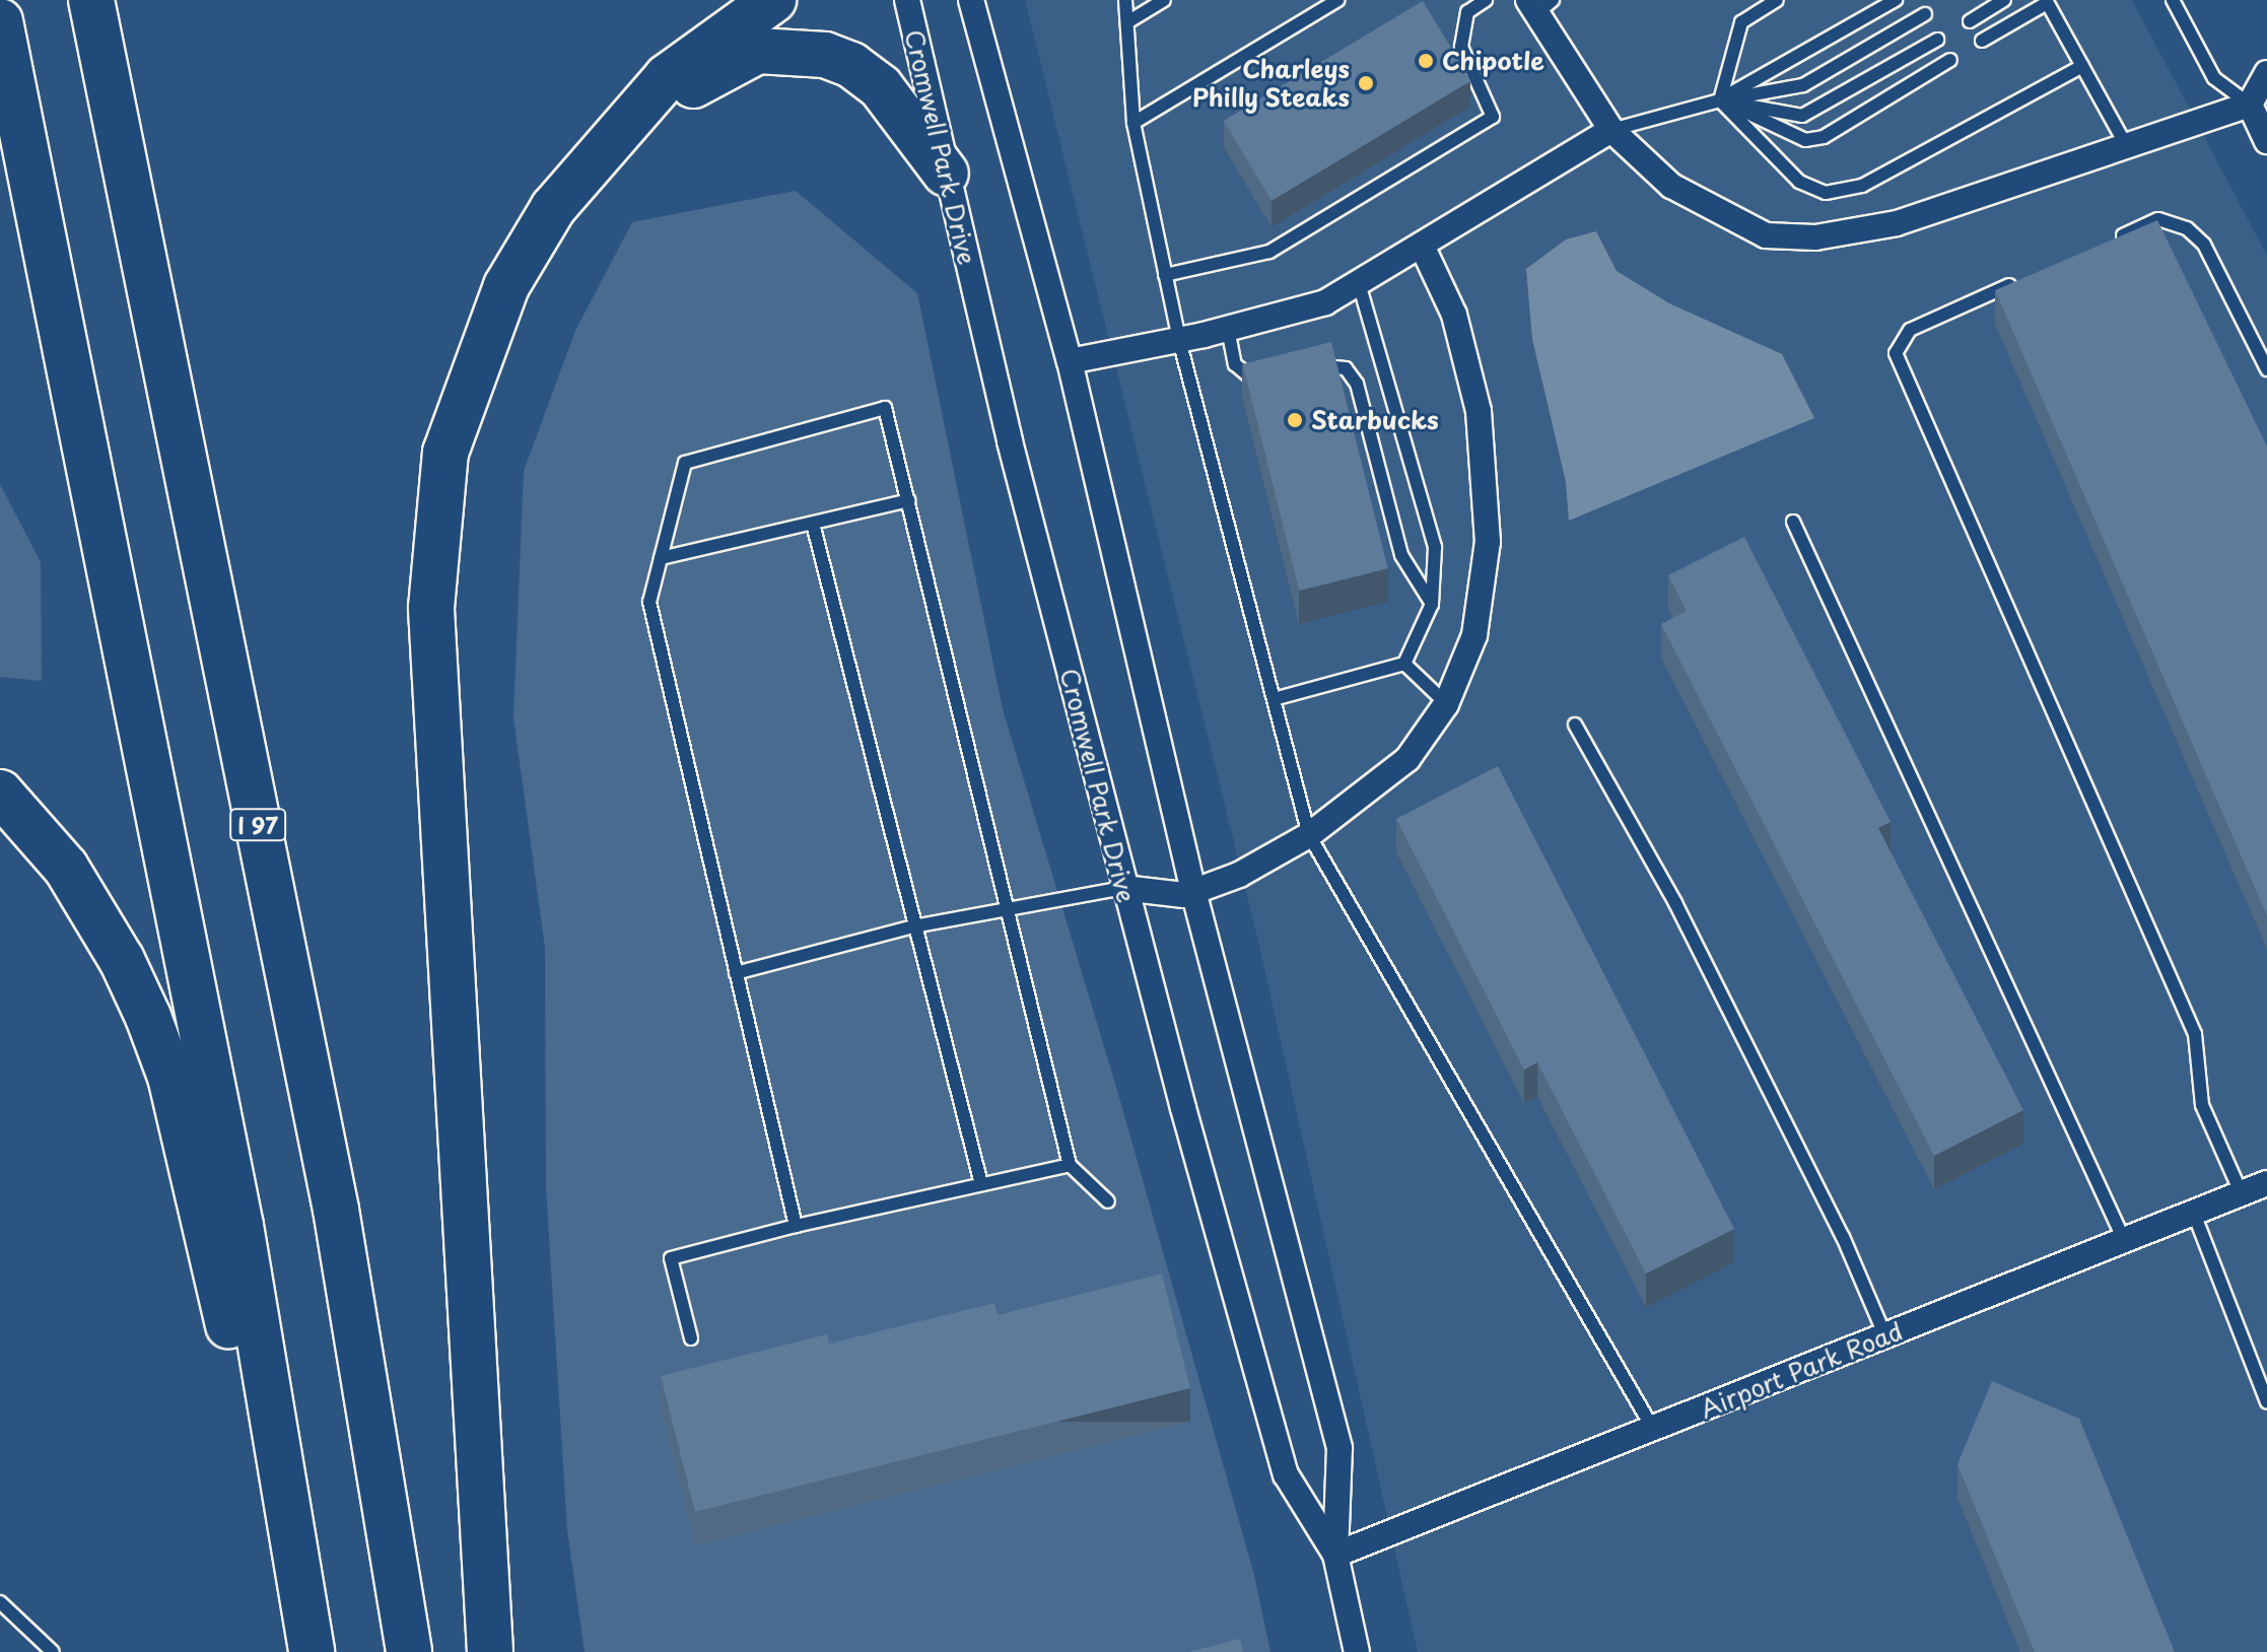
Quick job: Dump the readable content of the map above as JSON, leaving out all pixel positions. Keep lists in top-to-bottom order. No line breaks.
{"streets":{"highway":["I 97"],"street":["Cromwell Park Drive","Airport Park Road"]},"crossings":[["Cromwell Park Drive","Airport Park Road"]],"places":["Chipotle","Charleys Philly Steaks","Starbucks"]}
